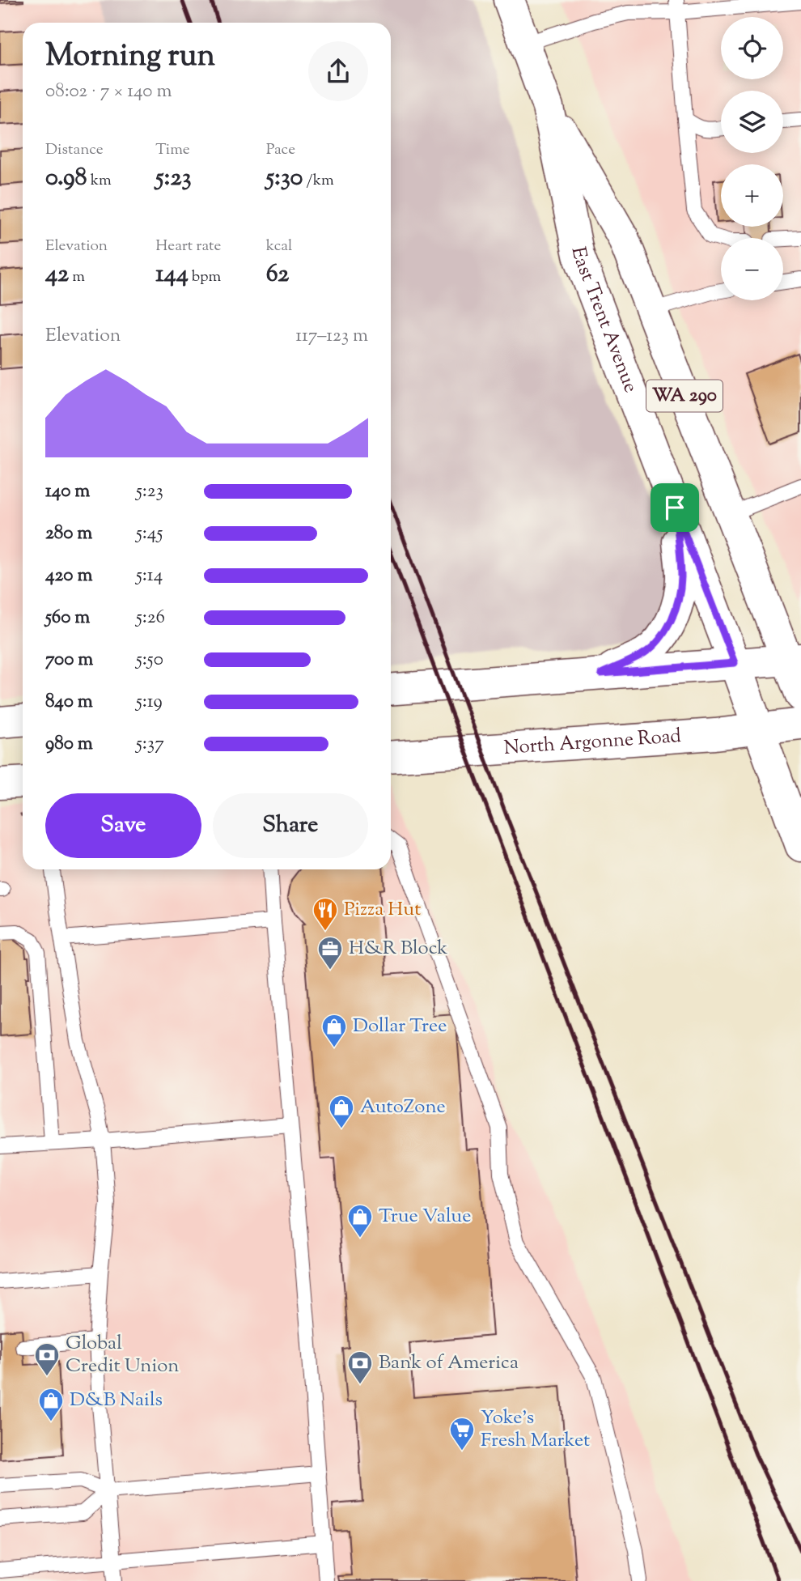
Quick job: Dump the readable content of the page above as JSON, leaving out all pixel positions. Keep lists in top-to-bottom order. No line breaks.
{"streets":{"main road":["East Trent Avenue","WA 290","North Argonne Road"]},"crossings":[["East Trent Avenue","North Argonne Road"]],"places":{"restaurant":["Pizza Hut"],"office":["H&R Block"],"shop":["Dollar Tree","AutoZone","True Value","D&B Nails"],"bank":["Global Credit Union","Bank of America"],"supermarket":["Yoke's Fresh Market"]},"page":{"map_buttons":["+","−"],"heading":["Morning run","08:02 · 7 × 140 m"],"stats":[["Distance","0.98 km"],["Time","5:23"],["Pace","5:30 /km"],["Elevation","42 m"],["Heart rate","144 bpm"],["kcal","62"]],"chart":["Elevation","117–123 m"],"list":[{"name":"140 m","note":"5:23"},{"name":"280 m","note":"5:45"},{"name":"420 m","note":"5:14"},{"name":"560 m","note":"5:26"},{"name":"700 m","note":"5:50"},{"name":"840 m","note":"5:19"},{"name":"980 m","note":"5:37"}],"buttons":["Save","Share"]}}
